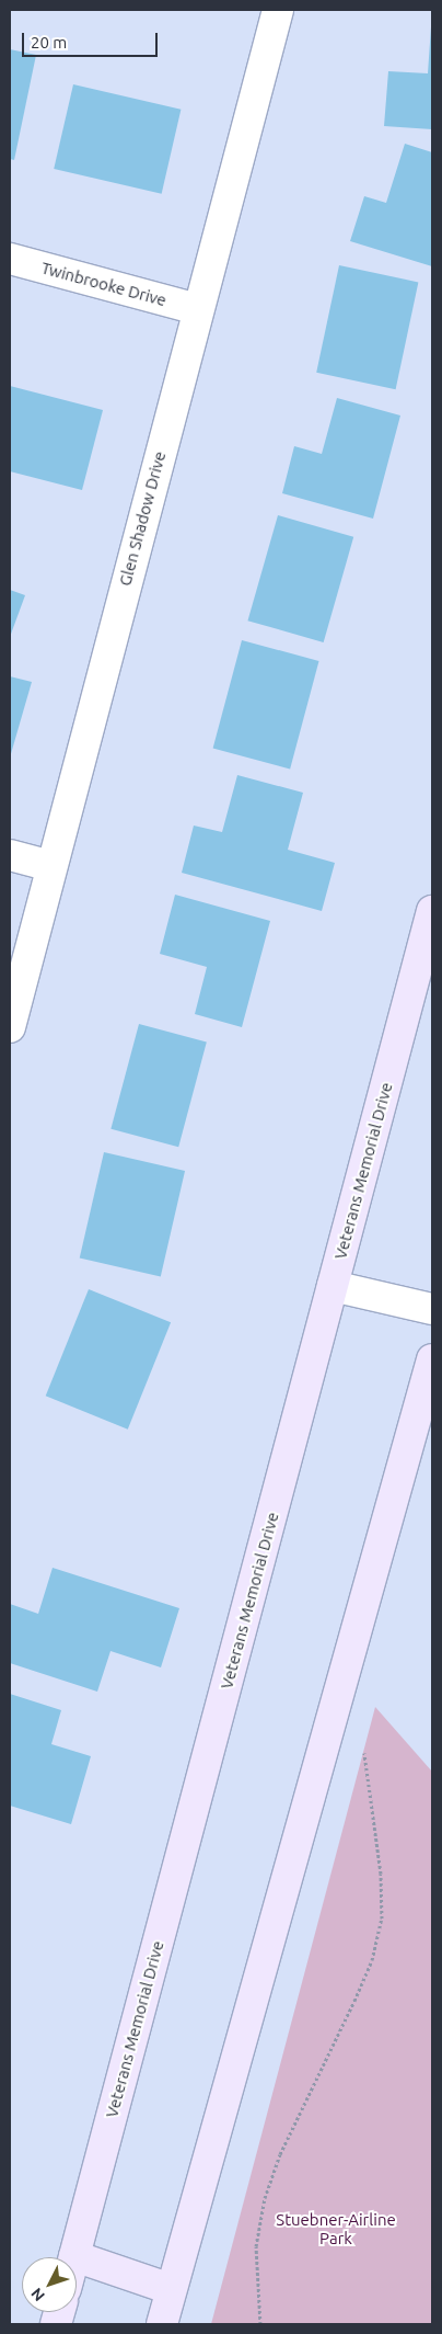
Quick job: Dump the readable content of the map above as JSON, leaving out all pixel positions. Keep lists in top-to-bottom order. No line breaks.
{"streets":{"main road":["Veterans Memorial Drive"],"street":["Twinbrooke Drive","Glen Shadow Drive"]},"crossings":[["Twinbrooke Drive","Glen Shadow Drive"]],"parks":["Stuebner-Airline Park"],"scale_bar":"20 m","north":"bottom left"}
